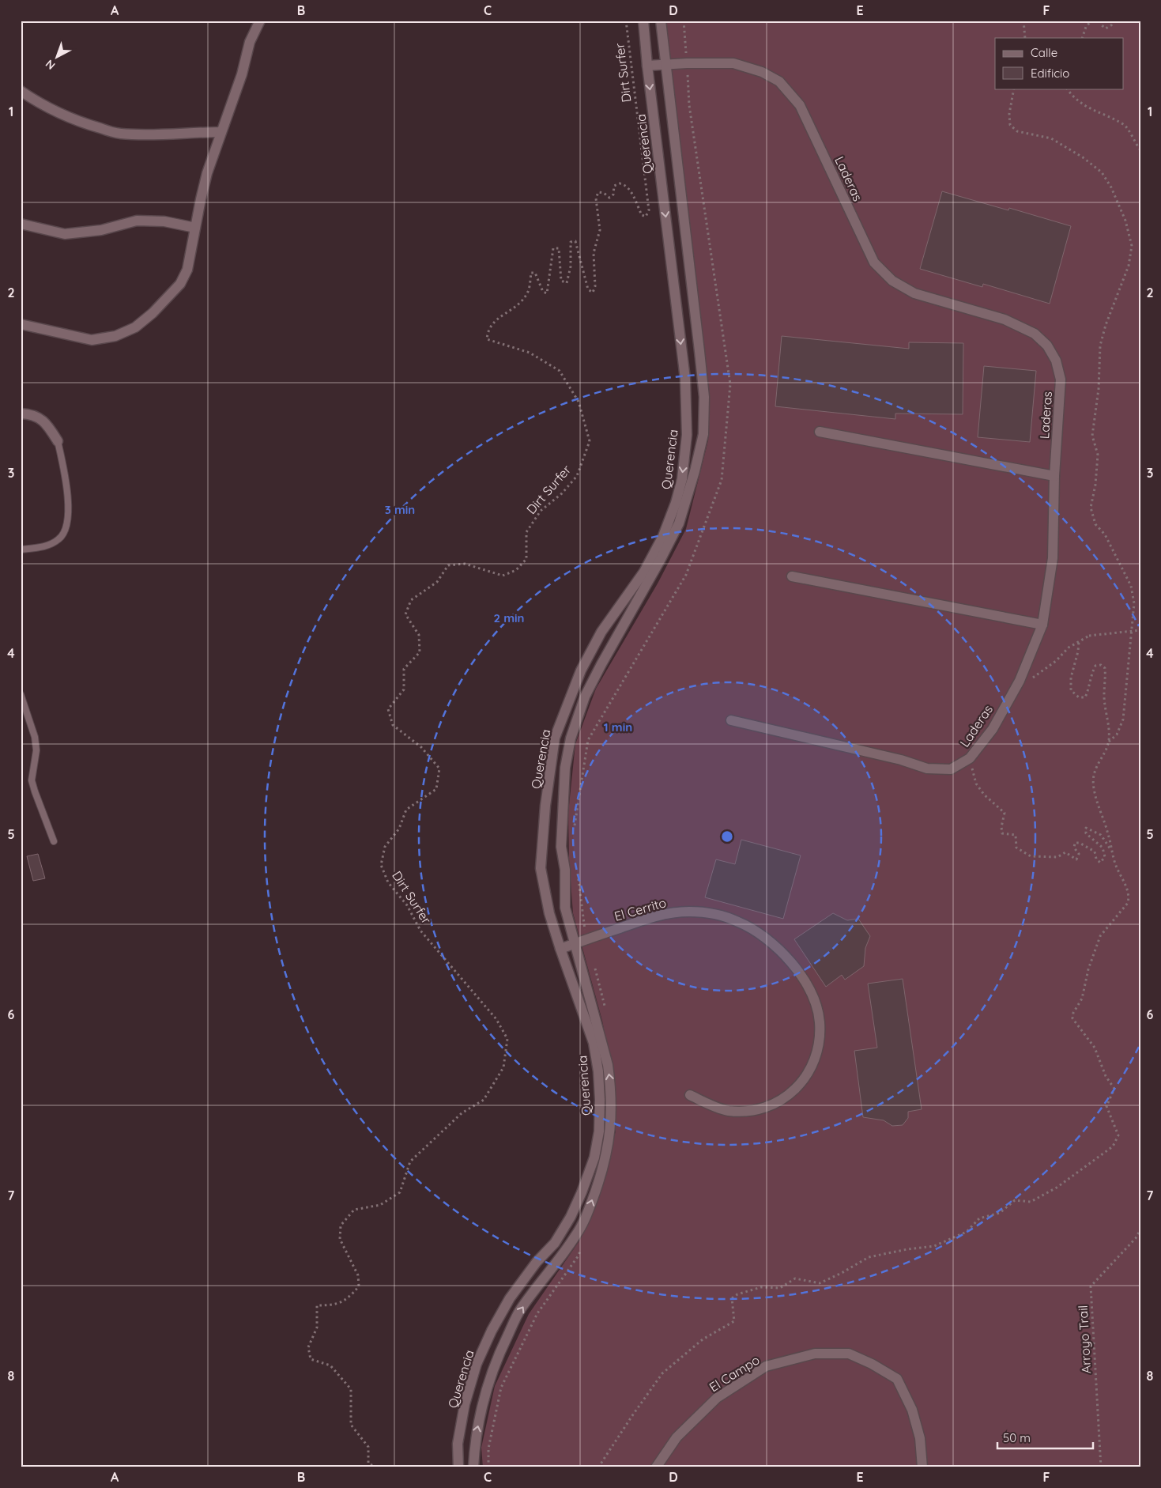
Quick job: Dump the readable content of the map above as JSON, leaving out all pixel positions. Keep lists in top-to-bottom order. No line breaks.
{"streets":{"street":["Querencia","Laderas","El Cerrito","El Campo"],"path":["Dirt Surfer","Arroyo Trail"]},"crossings":[["Querencia","Laderas"],["Querencia","El Cerrito"]],"legend":["Calle","Edificio"],"scale_bar":"50 m","north":"bottom left","grid":{"columns":["A","B","C","D","E","F"],"rows":["1","2","3","4","5","6","7","8"]},"rings":["3 min","2 min","1 min"]}
